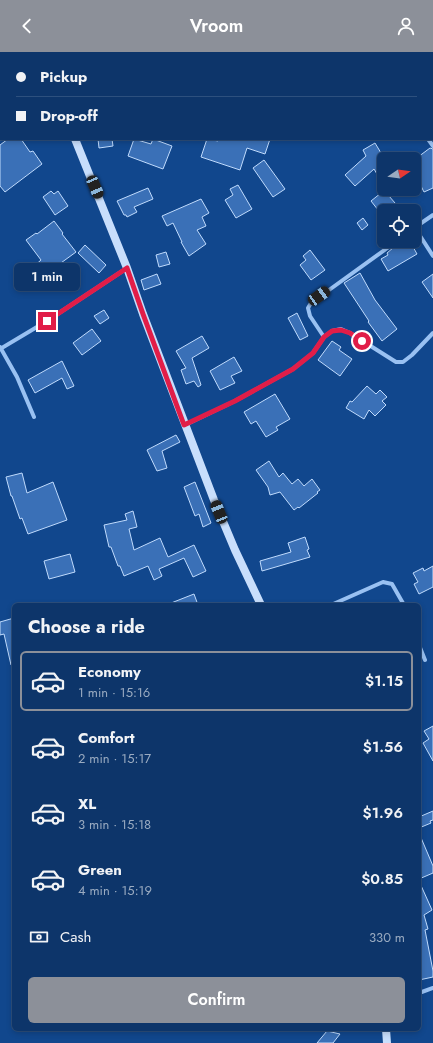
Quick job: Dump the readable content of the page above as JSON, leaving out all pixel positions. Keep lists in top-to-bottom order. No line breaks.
{"north":"right","page":{"header":"Vroom","banner":["Pickup","Drop-off"],"bubble":"1 min","heading":"Choose a ride","list":[{"name":"Economy","note":"1 min · 15:16","value":"$1.15"},{"name":"Comfort","note":"2 min · 15:17","value":"$1.56"},{"name":"XL","note":"3 min · 15:18","value":"$1.96"},{"name":"Green","note":"4 min · 15:19","value":"$0.85"}],"pay":["Cash","330 m"],"buttons":"Confirm"}}
